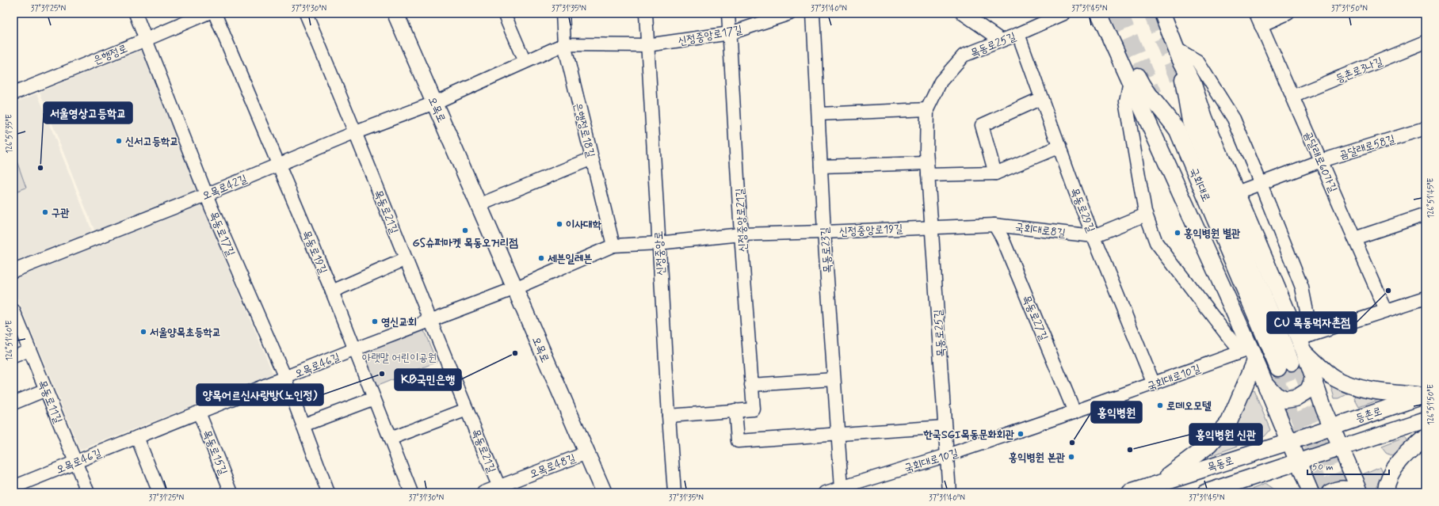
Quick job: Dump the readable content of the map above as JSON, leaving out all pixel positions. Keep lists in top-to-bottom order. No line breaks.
{"streets":{"main road":["오목로","국회대로","등촌로","목동로"],"street":["신정중앙로17길","목동로25길","은행정로","등촌로3나길","은행정로18길","곰달래로58길","곰달래로60가길","오목로42길","목동로29길","목동로21길","신정중앙로21길","신정중앙로19길","국회대로8길","목동로17길","목동로23길","목동로19길","신정중앙로","목동로27길","오목로46길","국회대로10길","목동로11길","목동로15길","오목로48길"]},"crossings":[["신정중앙로17길","은행정로18길"],["신정중앙로17길","오목로42길"],["신정중앙로17길","신정중앙로21길"],["신정중앙로17길","신정중앙로"],["목동로25길","목동로29길"],["목동로25길","신정중앙로19길"],["목동로25길","국회대로8길"],["목동로25길","국회대로10길"],["은행정로","목동로17길"],["등촌로3나길","곰달래로60가길"],["오목로","오목로42길"],["오목로","오목로46길"],["오목로","오목로48길"],["은행정로18길","오목로42길"],["은행정로18길","신정중앙로19길"],["은행정로18길","오목로46길"],["곰달래로58길","곰달래로60가길"],["오목로42길","목동로21길"],["오목로42길","목동로17길"],["오목로42길","목동로19길"],["목동로29길","국회대로8길"],["목동로29길","국회대로10길"],["목동로21길","오목로46길"],["목동로21길","오목로48길"],["신정중앙로21길","신정중앙로19길"],["신정중앙로21길","신정중앙로"],["신정중앙로19길","국회대로8길"],["신정중앙로19길","목동로23길"],["신정중앙로19길","신정중앙로"],["신정중앙로19길","오목로46길"],["국회대로8길","목동로27길"],["목동로17길","오목로46길"],["목동로23길","국회대로10길"],["목동로19길","오목로46길"],["목동로27길","국회대로10길"],["오목로46길","목동로11길"],["오목로46길","목동로15길"],["등촌로","목동로"]],"parks":["아랫말 어린이공원"],"places":["신서고등학교","서울영상고등학교","구관","이사대학","GS슈퍼마켓 목동오거리점","홍익병원 별관","세븐일레븐","CU 목동먹자촌점","영신교회","서울양목초등학교","KB국민은행","양목어르신사랑방(노인정)","로데오모텔","한국SGI목동문화회관","홍익병원","홍익병원 신관","홍익병원 본관"],"scale_bar":"50 m","coordinates":["37°31'25\"N","37°31'30\"N","37°31'35\"N","37°31'40\"N","37°31'45\"N","37°31'50\"N","126°51'35\"E","126°51'45\"E","126°51'40\"E","126°51'50\"E"]}
